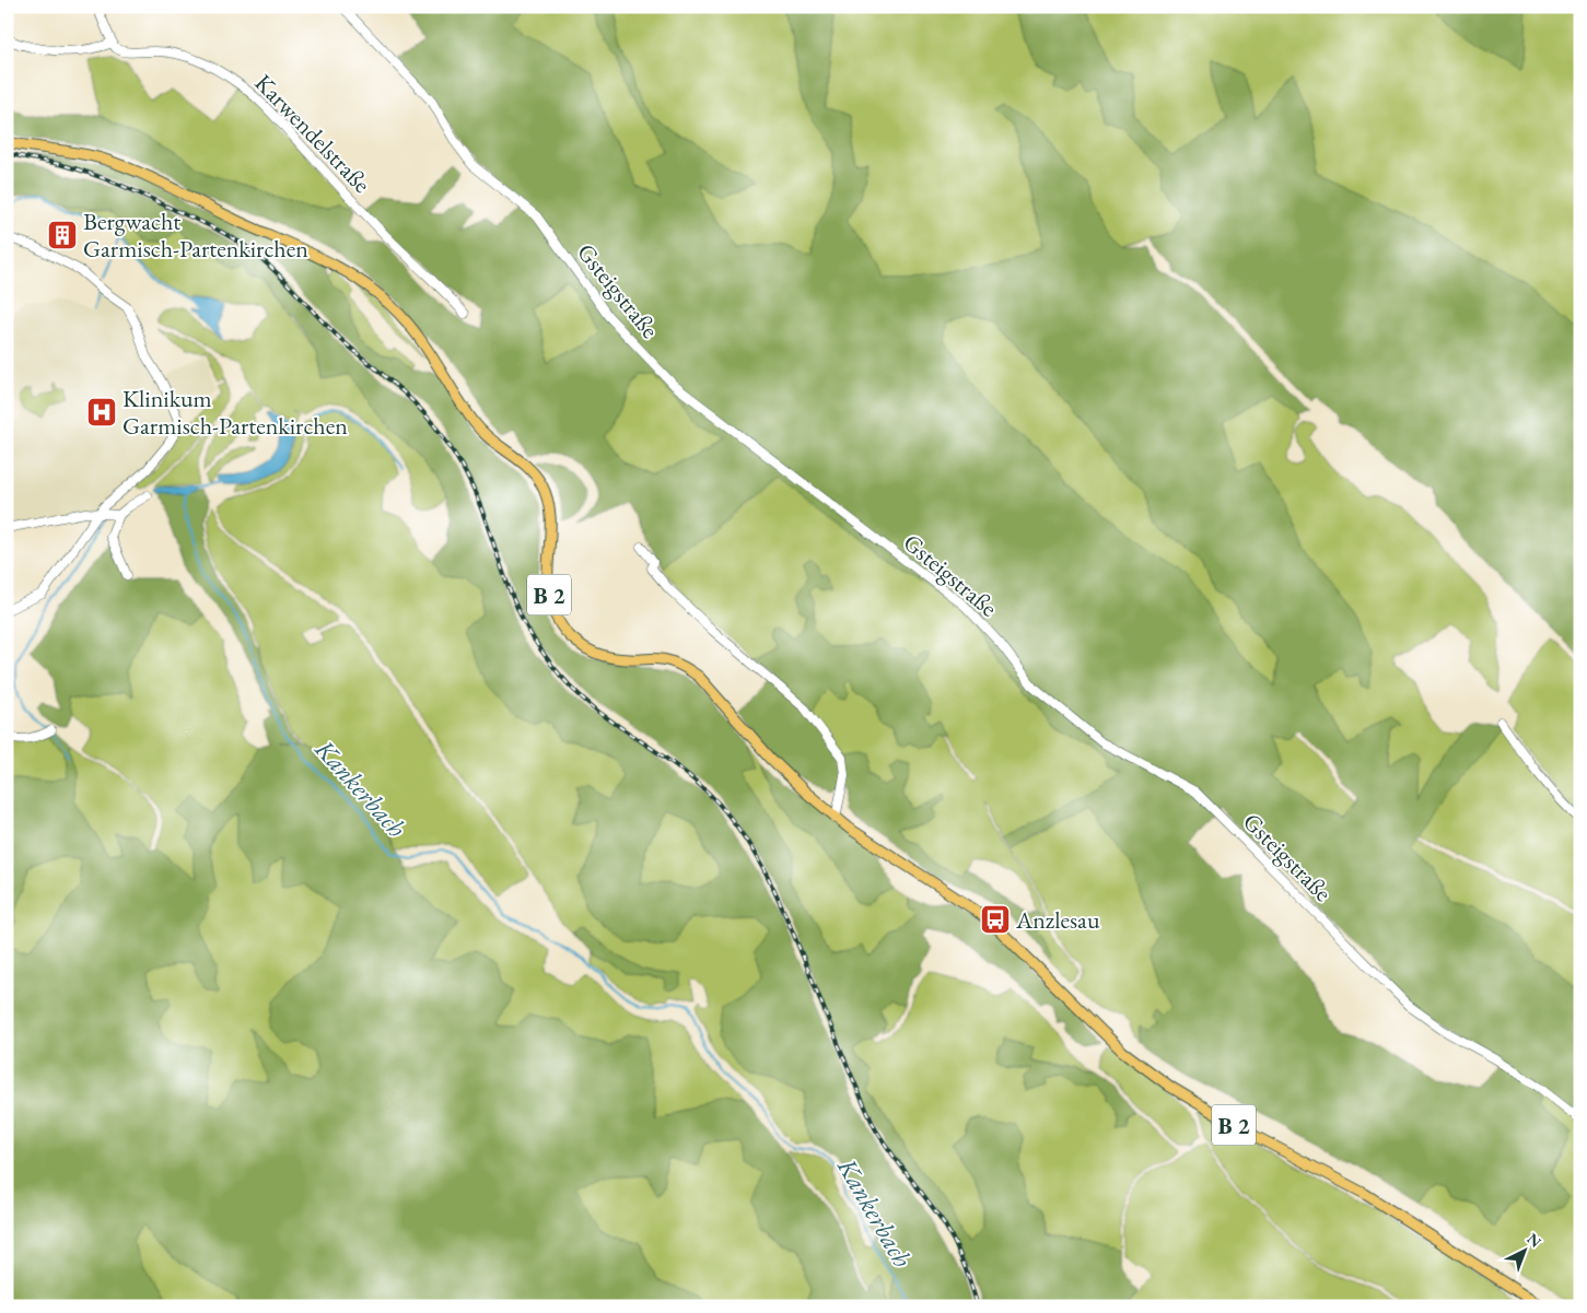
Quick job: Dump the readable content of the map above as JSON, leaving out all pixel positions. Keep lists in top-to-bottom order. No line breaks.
{"streets":{"main road":["B 2"],"street":["Karwendelstraße","Gsteigstraße"]},"water":["Kankerbach"],"places":{"building":["Bergwacht Garmisch-Partenkirchen"],"hospital":["Klinikum Garmisch-Partenkirchen"],"bus stop":["Anzlesau"]},"north":"top right"}
